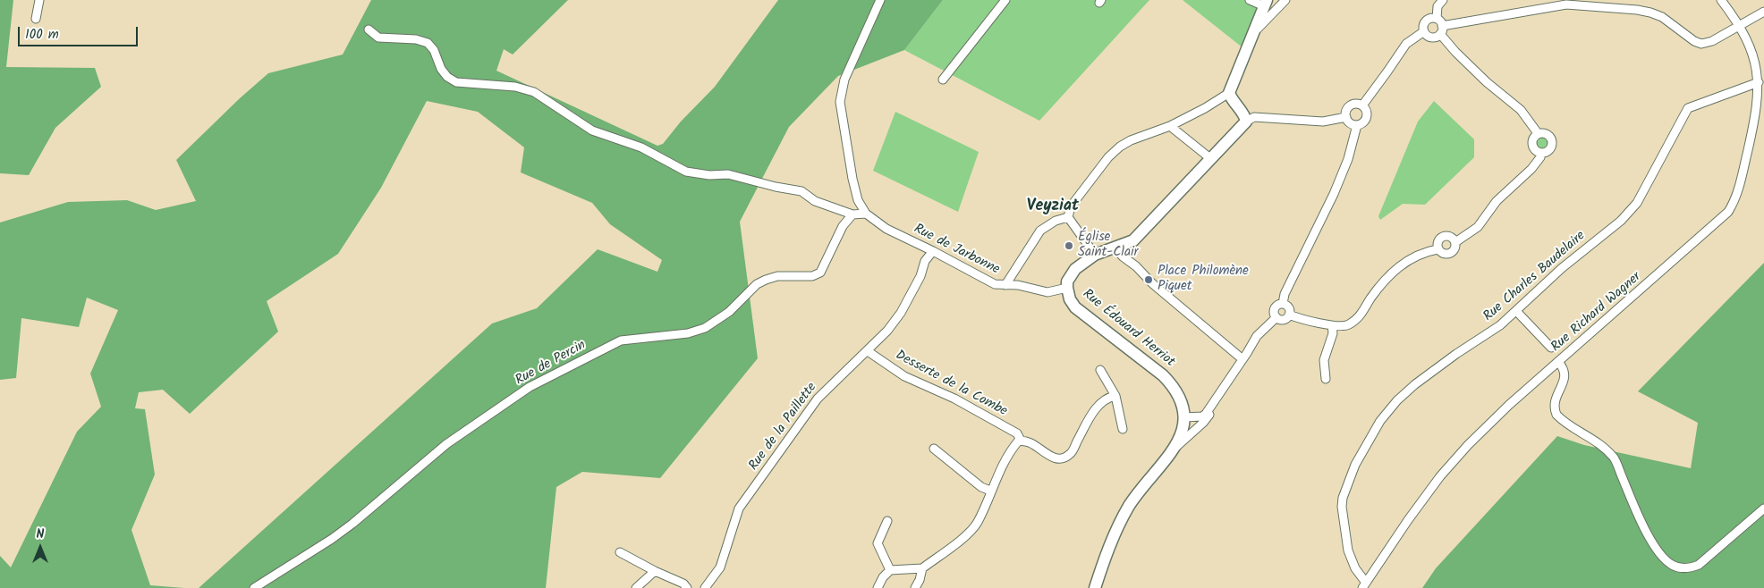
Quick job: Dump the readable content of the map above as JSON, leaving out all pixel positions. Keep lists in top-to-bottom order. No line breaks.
{"streets":{"street":["Rue de Jarbonne","Rue Charles Baudelaire","Rue Richard Wagner","Rue Édouard Herriot","Rue de Percin","Desserte de la Combe","Rue de la Paillette"]},"crossings":[["Rue de Jarbonne","Rue Édouard Herriot"],["Rue de Jarbonne","Rue de la Paillette"],["Rue Charles Baudelaire","Rue Richard Wagner"],["Desserte de la Combe","Rue de la Paillette"]],"districts":["Veyziat"],"places":["Église Saint-Clair","Place Philomène Piquet"],"scale_bar":"100 m","north":"top"}
